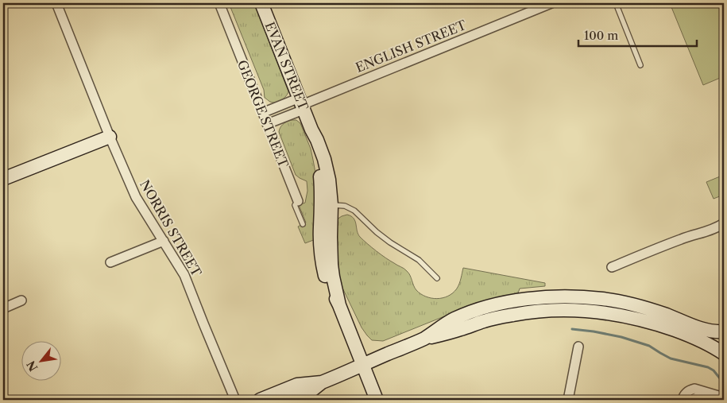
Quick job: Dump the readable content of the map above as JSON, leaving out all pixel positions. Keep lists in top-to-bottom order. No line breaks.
{"streets":{"street":["ENGLISH STREET","EVAN STREET","GEORGE STREET","NORRIS STREET"]},"crossings":[["ENGLISH STREET","EVAN STREET"]],"scale_bar":"100 m","north":"bottom left"}
